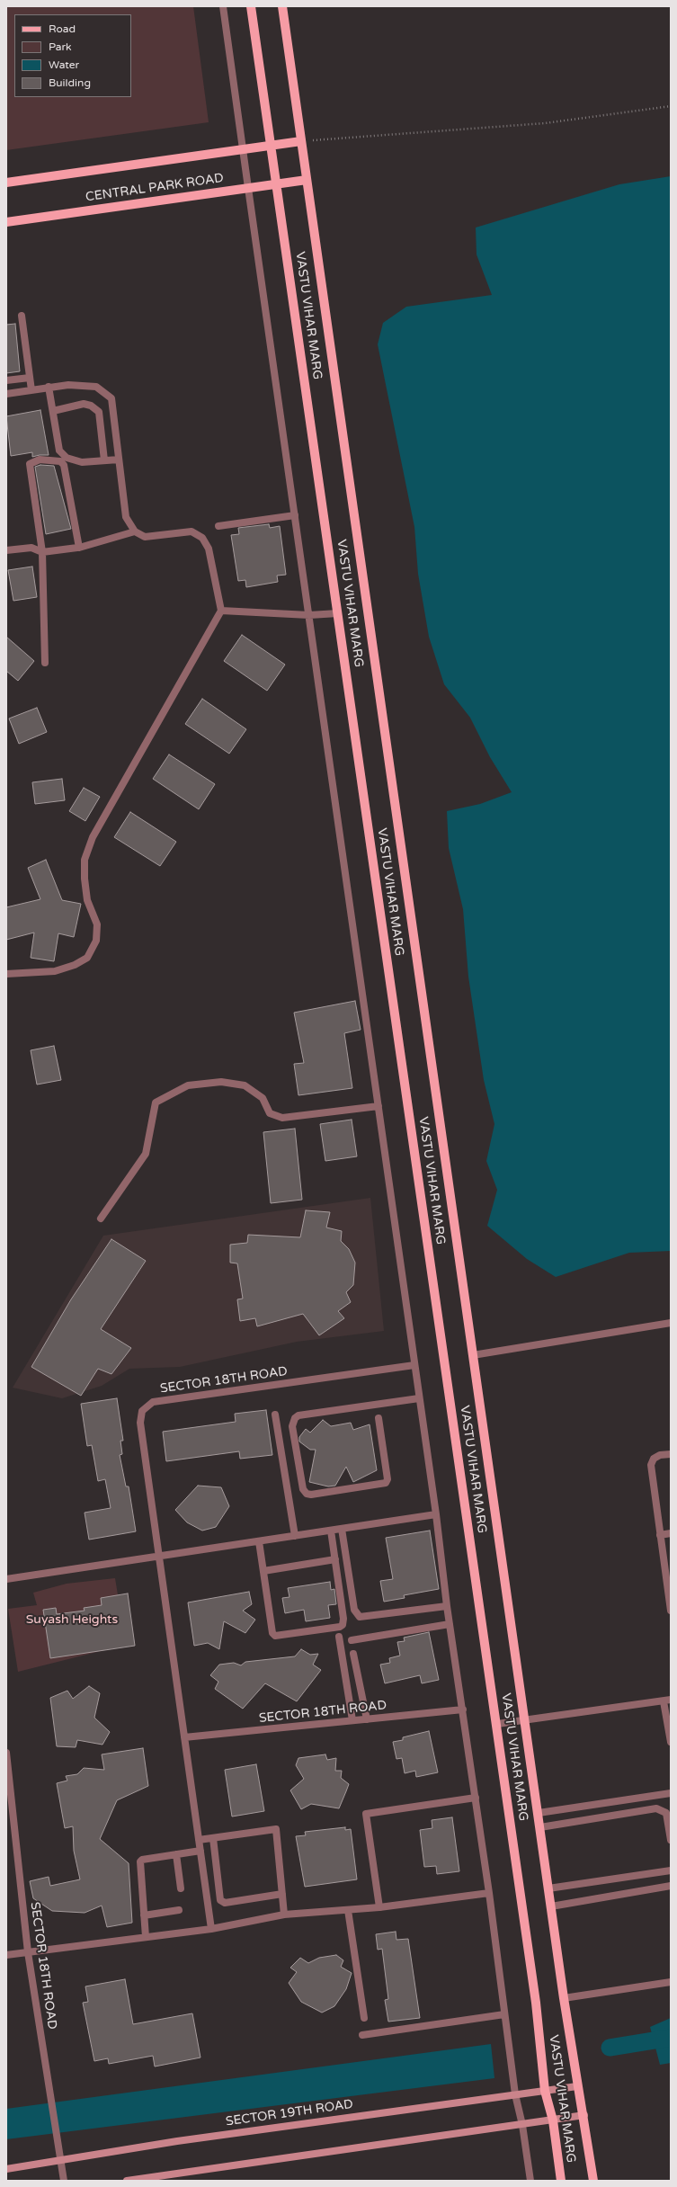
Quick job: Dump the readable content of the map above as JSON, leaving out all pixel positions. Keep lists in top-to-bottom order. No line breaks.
{"streets":{"main road":["CENTRAL PARK ROAD","VASTU VIHAR MARG","SECTOR 19TH ROAD"],"street":["SECTOR 18TH ROAD"]},"crossings":[["CENTRAL PARK ROAD","VASTU VIHAR MARG"],["VASTU VIHAR MARG","SECTOR 19TH ROAD"],["SECTOR 18TH ROAD","SECTOR 19TH ROAD"]],"parks":["Suyash Heights"],"legend":["Road","Park","Water","Building"]}
